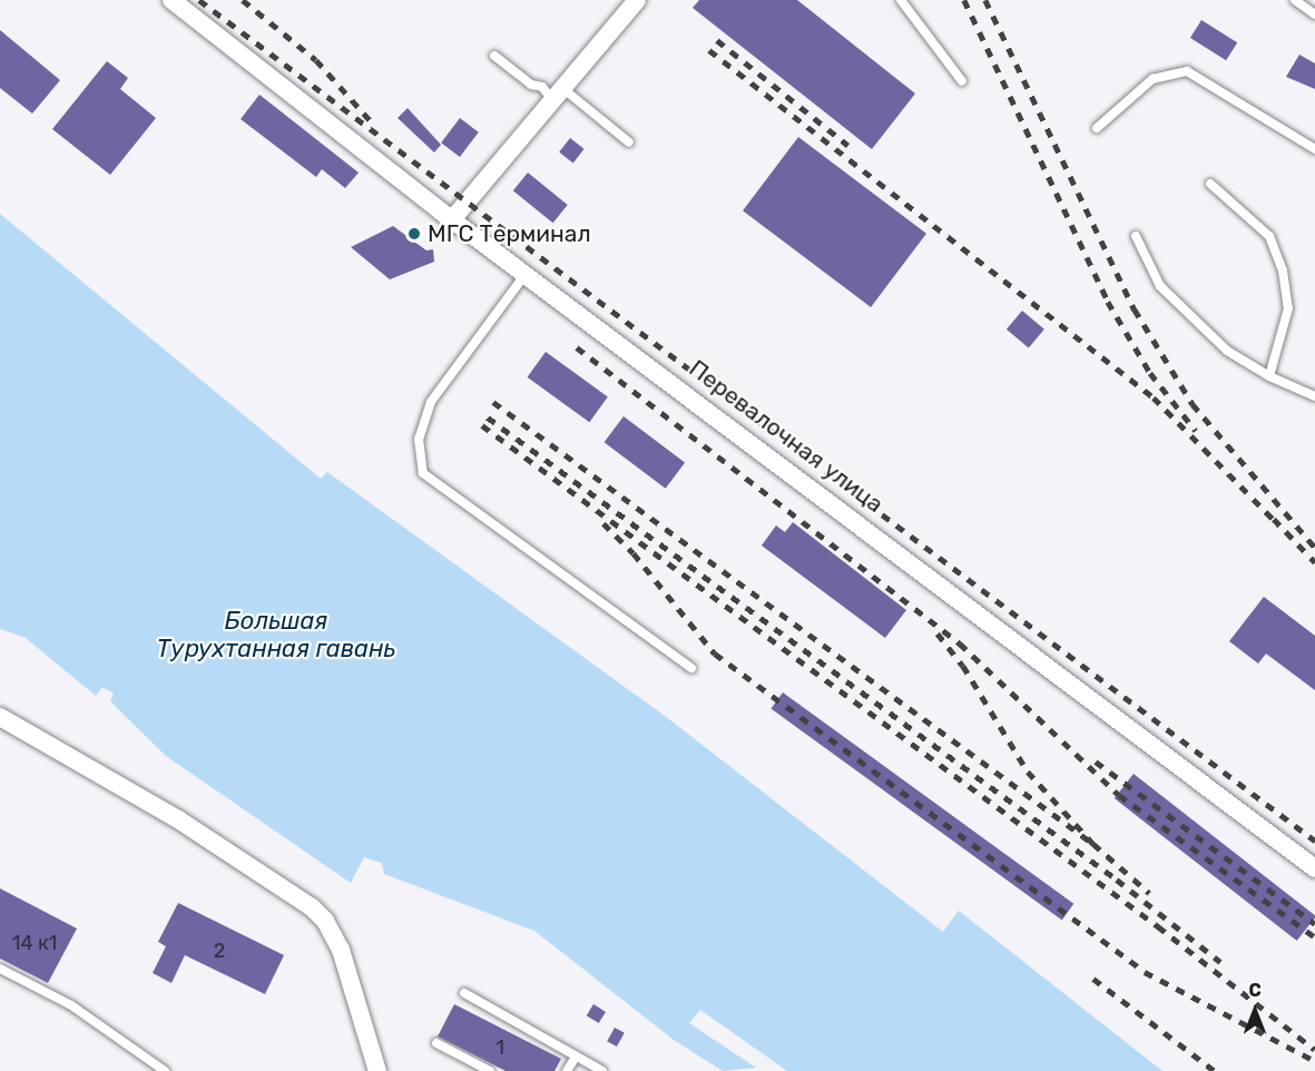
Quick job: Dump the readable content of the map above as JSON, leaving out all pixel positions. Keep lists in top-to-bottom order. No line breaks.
{"streets":{"street":["Перевалочная улица"]},"water":["Большая Турухтанная гавань"],"places":["МГС Терминал"],"house_numbers":["14 к1","2","1"],"north":"top"}
